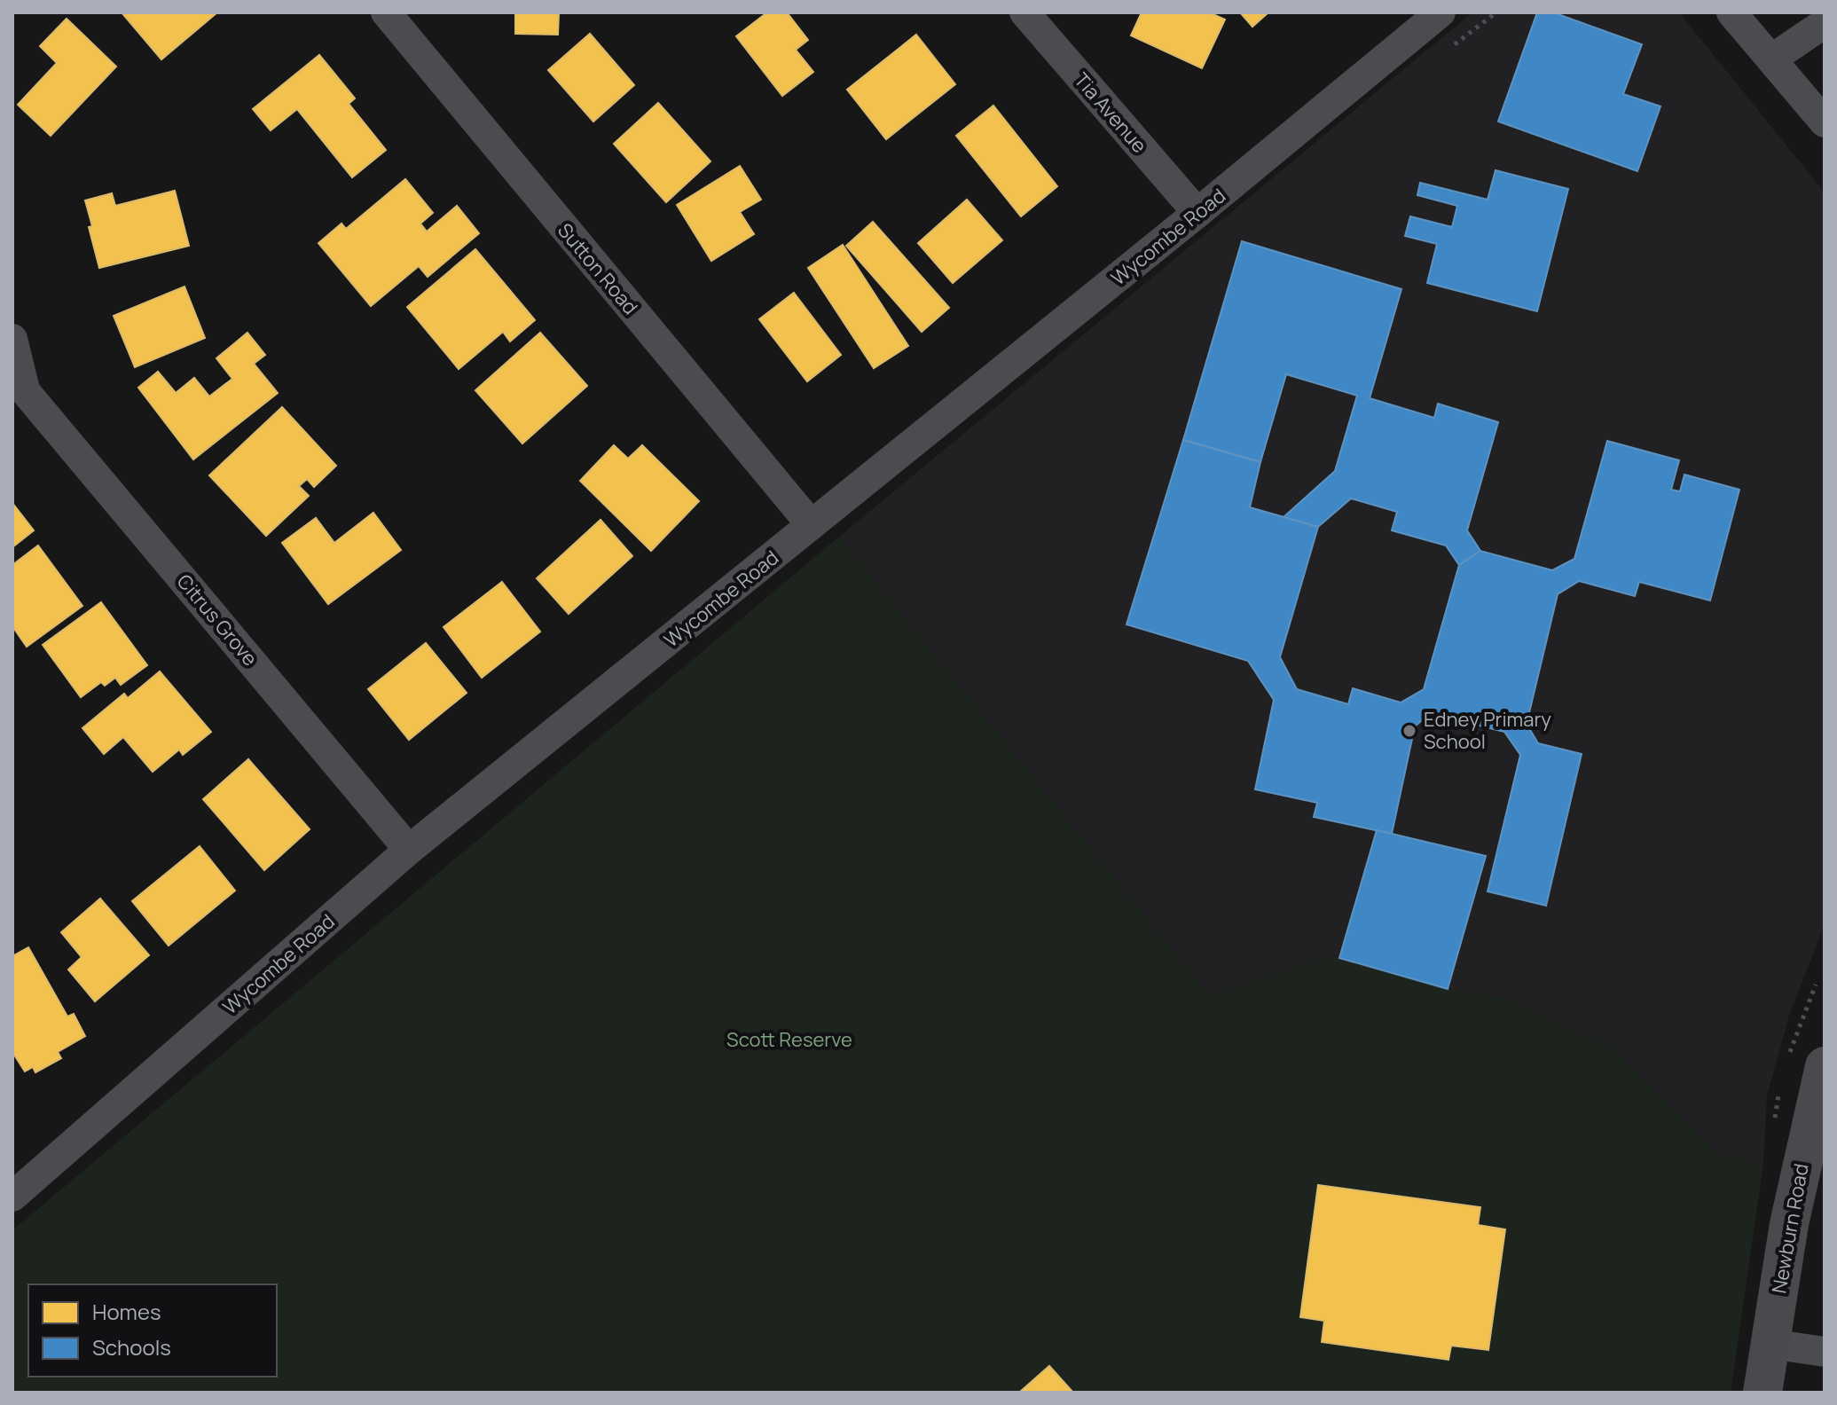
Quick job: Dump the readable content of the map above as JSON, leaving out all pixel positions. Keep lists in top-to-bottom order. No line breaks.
{"streets":{"street":["Tia Avenue","Wycombe Road","Sutton Road","Citrus Grove","Newburn Road"]},"crossings":[["Tia Avenue","Wycombe Road"],["Wycombe Road","Sutton Road"],["Wycombe Road","Citrus Grove"]],"parks":["Scott Reserve"],"places":["Edney Primary School"],"legend":["Homes","Schools"]}
